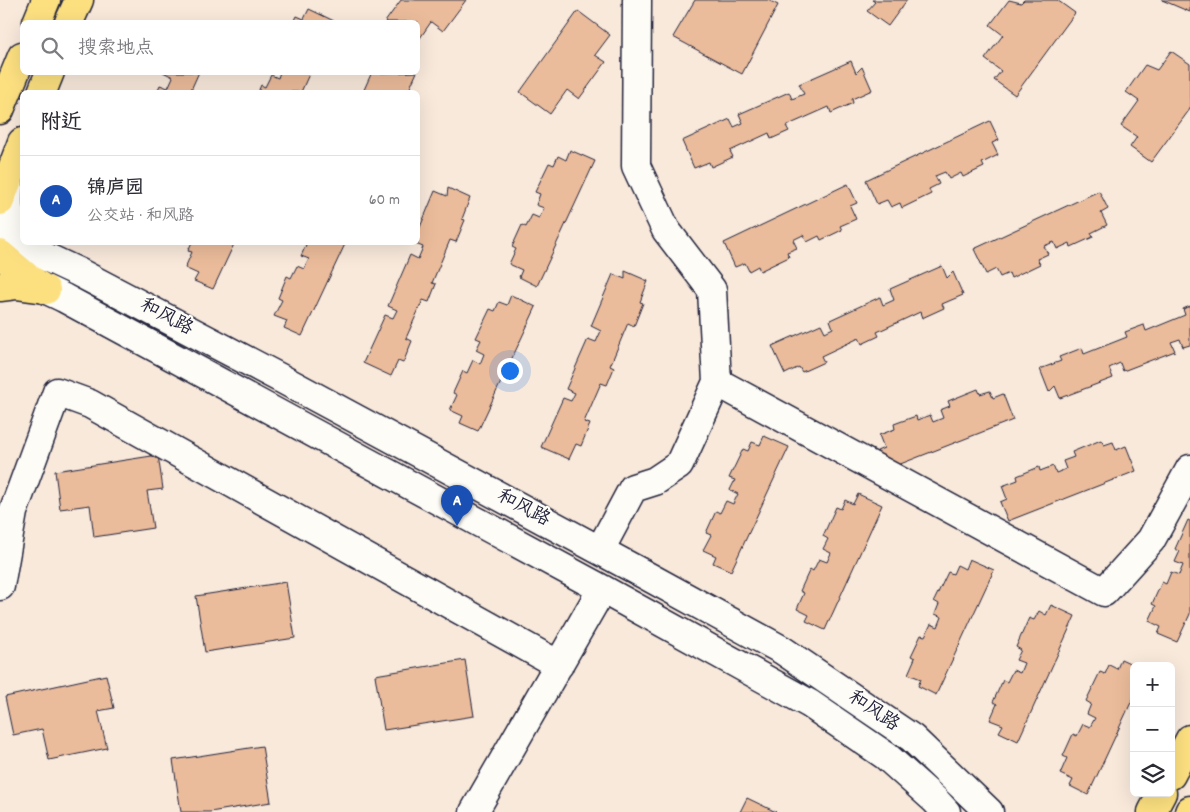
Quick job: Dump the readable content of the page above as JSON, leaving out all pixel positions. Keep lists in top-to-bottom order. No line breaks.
{"streets":{"street":["和风路"]},"page":{"search":"搜索地点","heading":"附近","list":[{"mark":"A","name":"锦庐园","note":"公交站 · 和风路","value":"60 m"}],"pins":"A","map_buttons":["+","−"]}}
